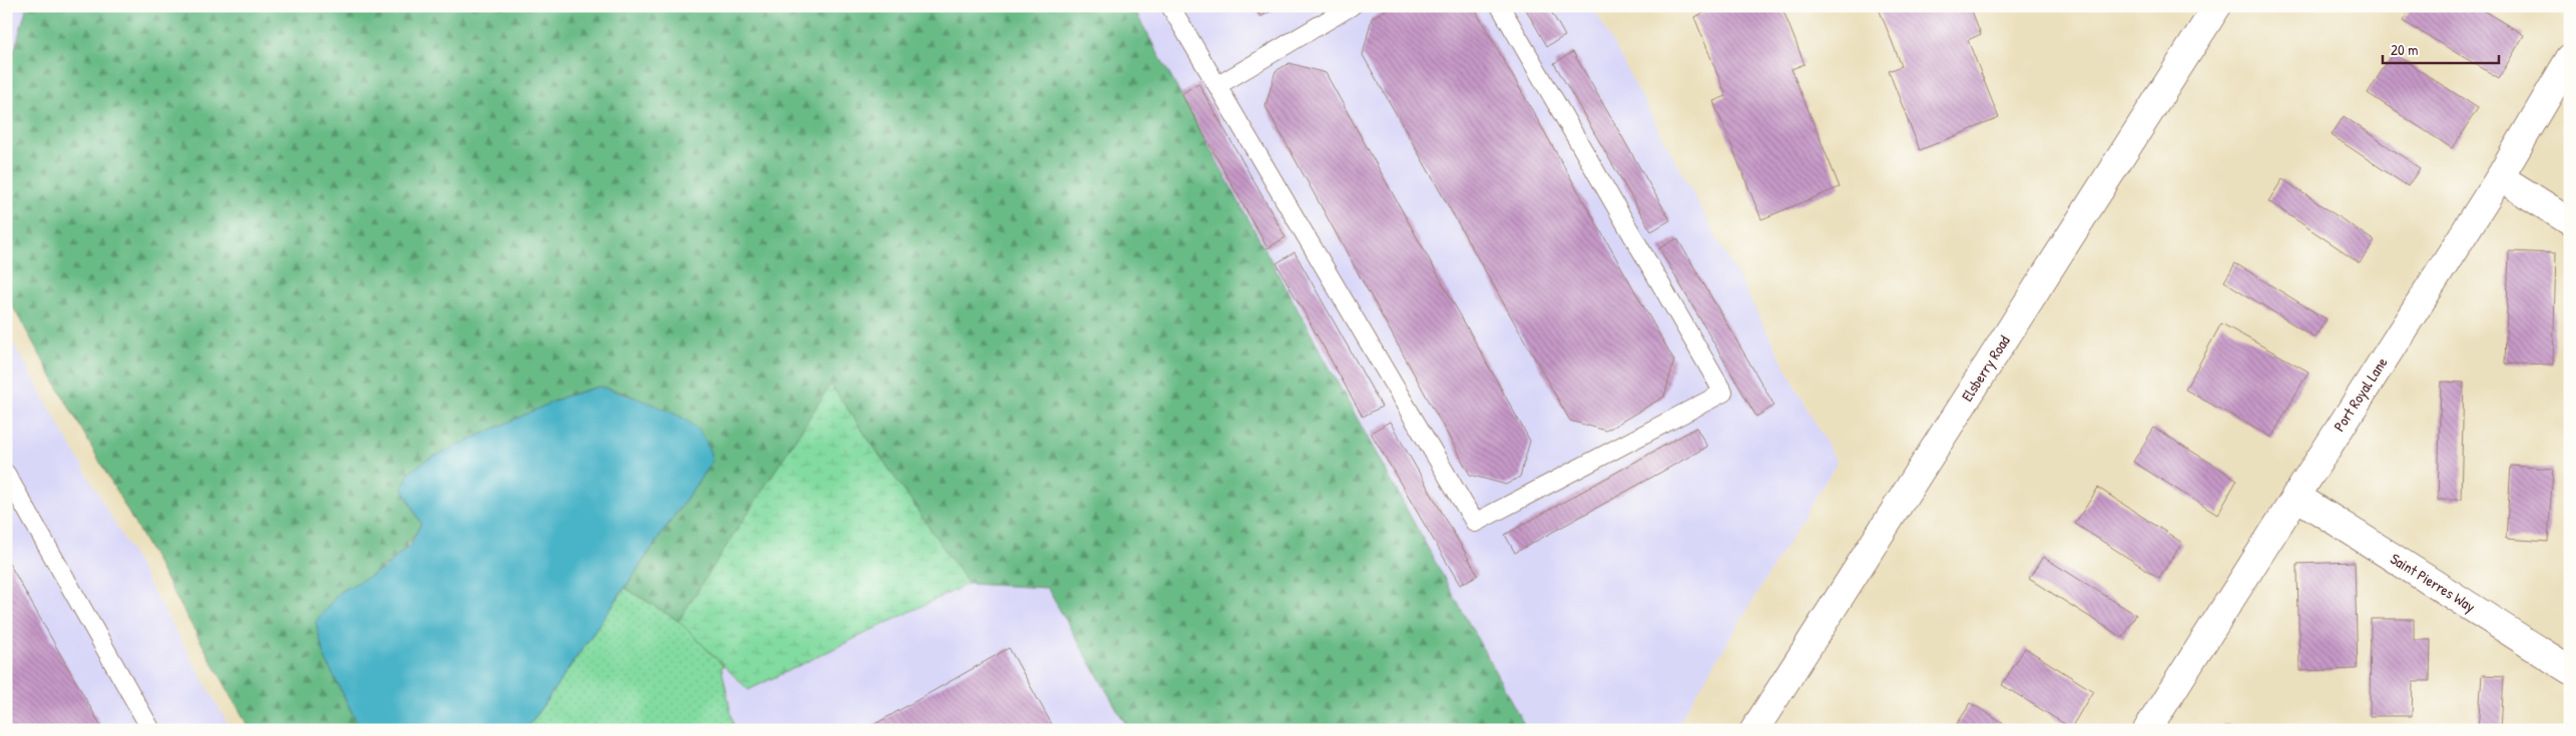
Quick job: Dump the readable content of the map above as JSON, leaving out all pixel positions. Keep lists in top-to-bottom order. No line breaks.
{"streets":{"street":["Elsberry Road","Port Royal Lane","Saint Pierres Way"]},"crossings":[["Port Royal Lane","Saint Pierres Way"]],"scale_bar":"20 m"}
